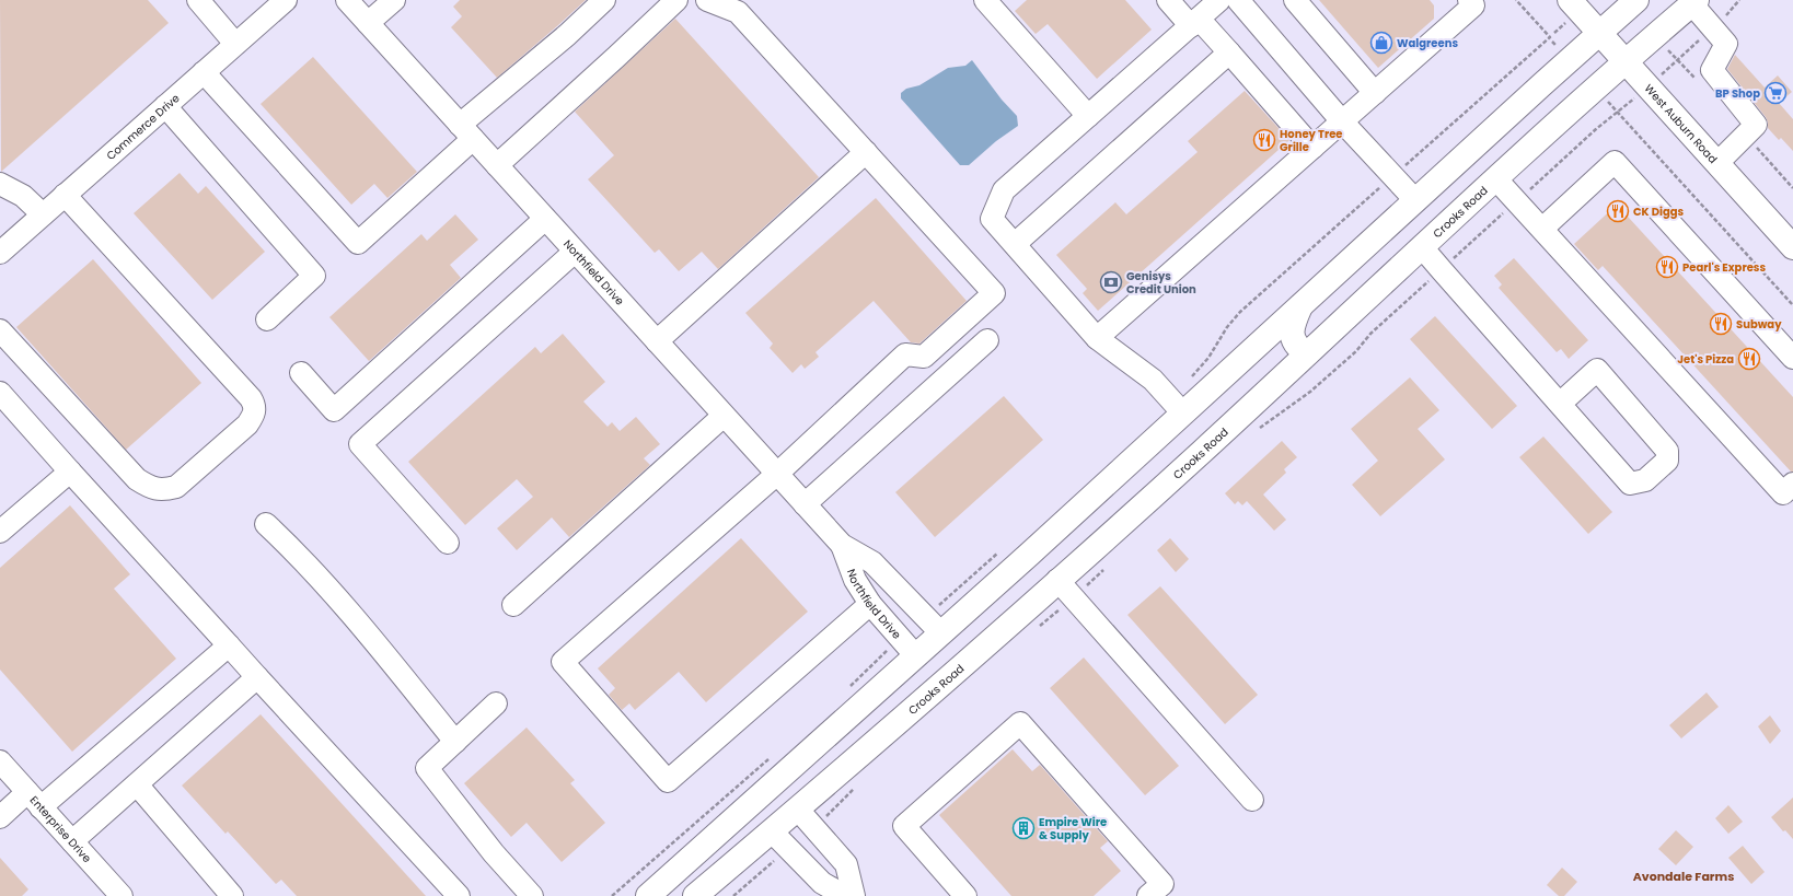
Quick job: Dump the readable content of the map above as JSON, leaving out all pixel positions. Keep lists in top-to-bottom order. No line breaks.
{"streets":{"main road":["West Auburn Road","Crooks Road"],"street":["Commerce Drive","Northfield Drive","Enterprise Drive"]},"crossings":[["West Auburn Road","Crooks Road"]],"districts":["Avondale Farms"],"places":{"shop":["Walgreens"],"supermarket":["BP Shop"],"restaurant":["Honey Tree Grille","CK Diggs","Pearl's Express","Subway","Jet's Pizza"],"bank":["Genisys Credit Union"],"building":["Empire Wire & Supply"]}}
